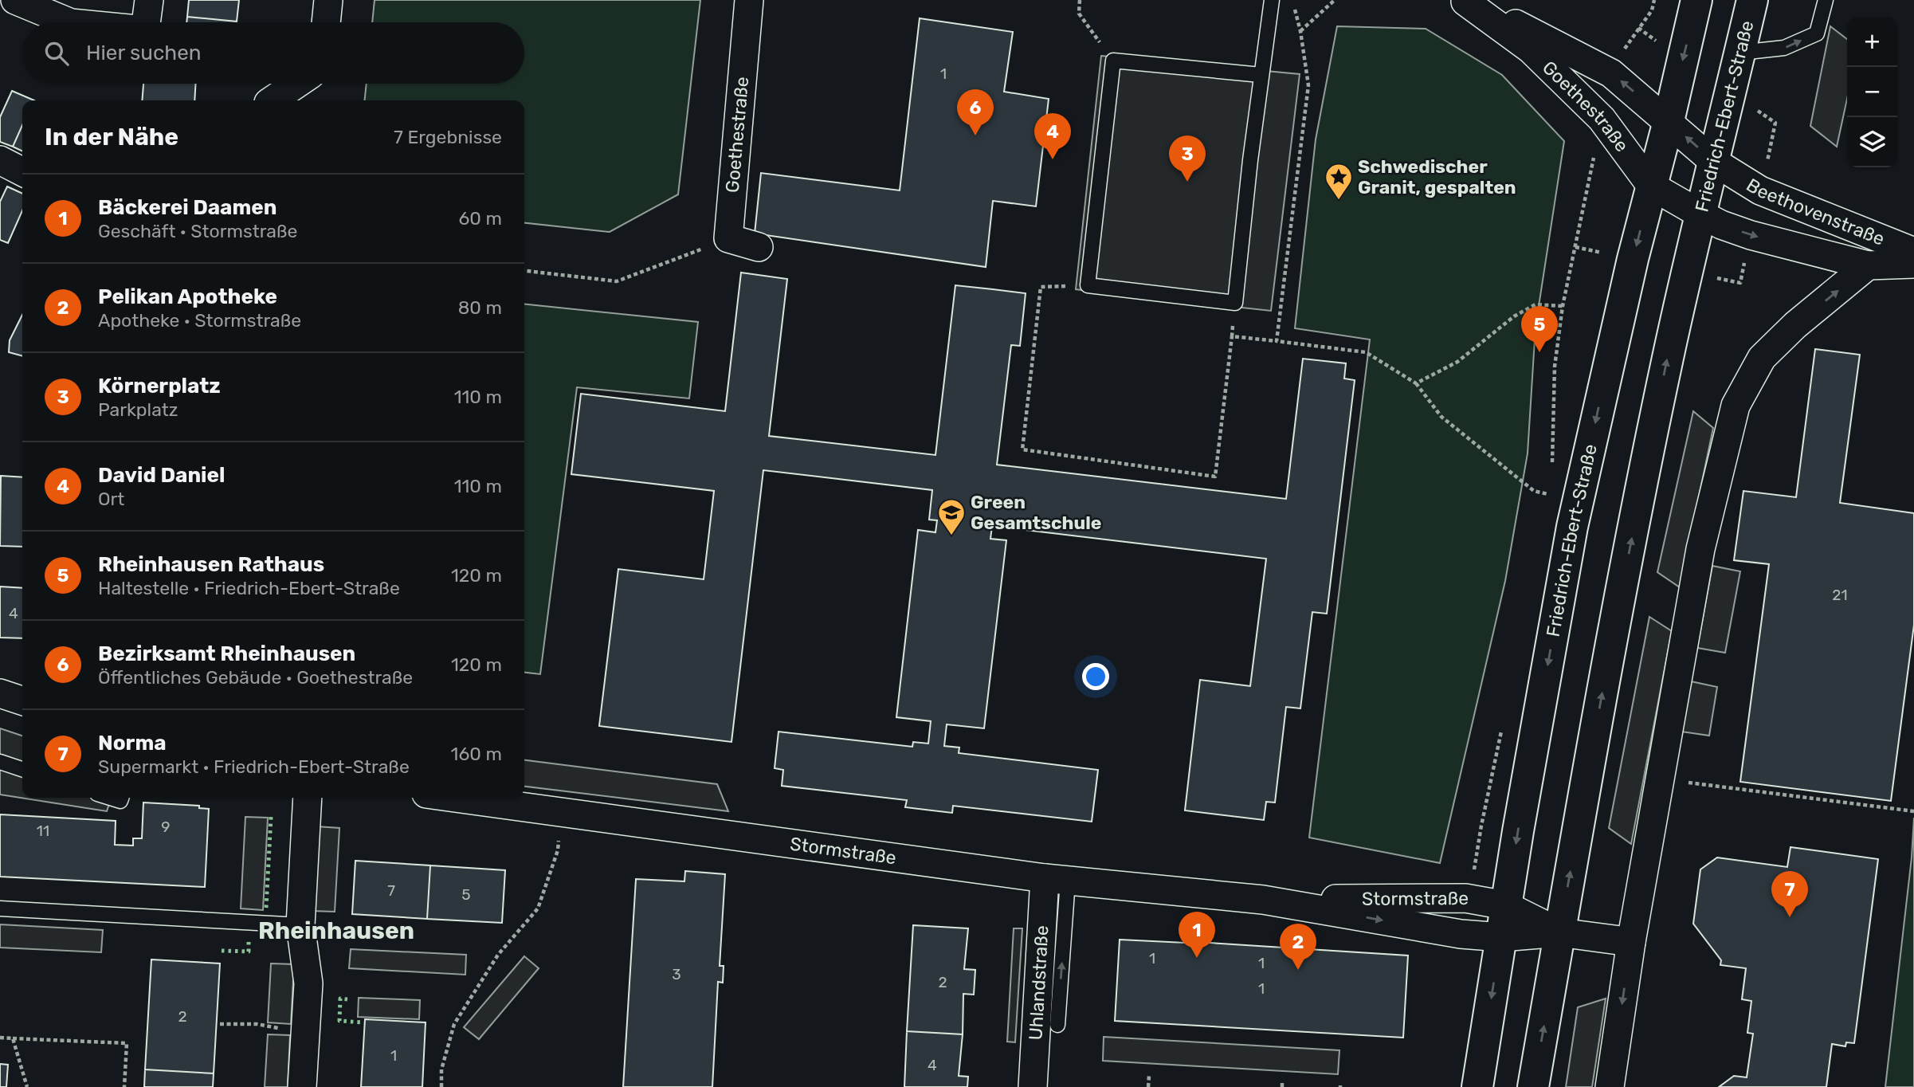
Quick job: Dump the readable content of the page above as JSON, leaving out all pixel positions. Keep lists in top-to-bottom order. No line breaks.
{"streets":{"main road":["Friedrich-Ebert-Straße"],"street":["Goethestraße","Beethovenstraße","Stormstraße","Uhlandstraße"]},"crossings":[["Goethestraße","Friedrich-Ebert-Straße"],["Goethestraße","Beethovenstraße"],["Friedrich-Ebert-Straße","Beethovenstraße"],["Friedrich-Ebert-Straße","Stormstraße"],["Stormstraße","Uhlandstraße"]],"districts":["Rheinhausen"],"places":{"place":["Schwedischer Granit, gespalten"],"school or university":["Green Gesamtschule"]},"house_numbers":["1","21","4","9","11","7","5","1","1","3","2","1","2","1","4"],"page":{"map_buttons":["+","−"],"search":"Hier suchen","pins":["6","4","3","5","7","1","2"],"heading":["In der Nähe","7 Ergebnisse"],"list":[{"mark":"1","name":"Bäckerei Daamen","note":"Geschäft · Stormstraße","value":"60 m"},{"mark":"2","name":"Pelikan Apotheke","note":"Apotheke · Stormstraße","value":"80 m"},{"mark":"3","name":"Körnerplatz","note":"Parkplatz","value":"110 m"},{"mark":"4","name":"David Daniel","note":"Ort","value":"110 m"},{"mark":"5","name":"Rheinhausen Rathaus","note":"Haltestelle · Friedrich-Ebert-Straße","value":"120 m"},{"mark":"6","name":"Bezirksamt Rheinhausen","note":"Öffentliches Gebäude · Goethestraße","value":"120 m"},{"mark":"7","name":"Norma","note":"Supermarkt · Friedrich-Ebert-Straße","value":"160 m"}]}}
